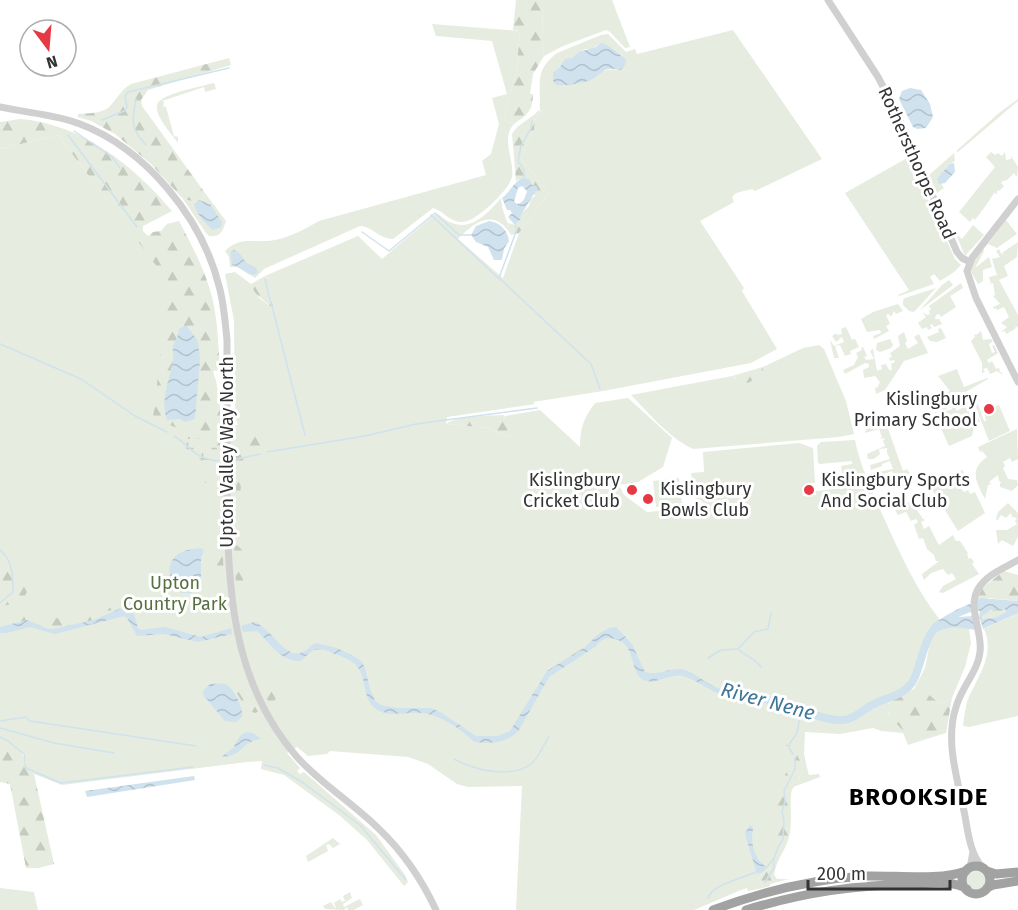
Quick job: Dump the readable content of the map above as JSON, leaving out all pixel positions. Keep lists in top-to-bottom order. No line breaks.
{"streets":{"street":["Rothersthorpe Road","Upton Valley Way North"]},"districts":["BROOKSIDE"],"water":["River Nene"],"parks":["Upton Country Park"],"places":["Kislingbury Primary School","Kislingbury Cricket Club","Kislingbury Sports And Social Club","Kislingbury Bowls Club"],"scale_bar":"200 m","north":"bottom"}
